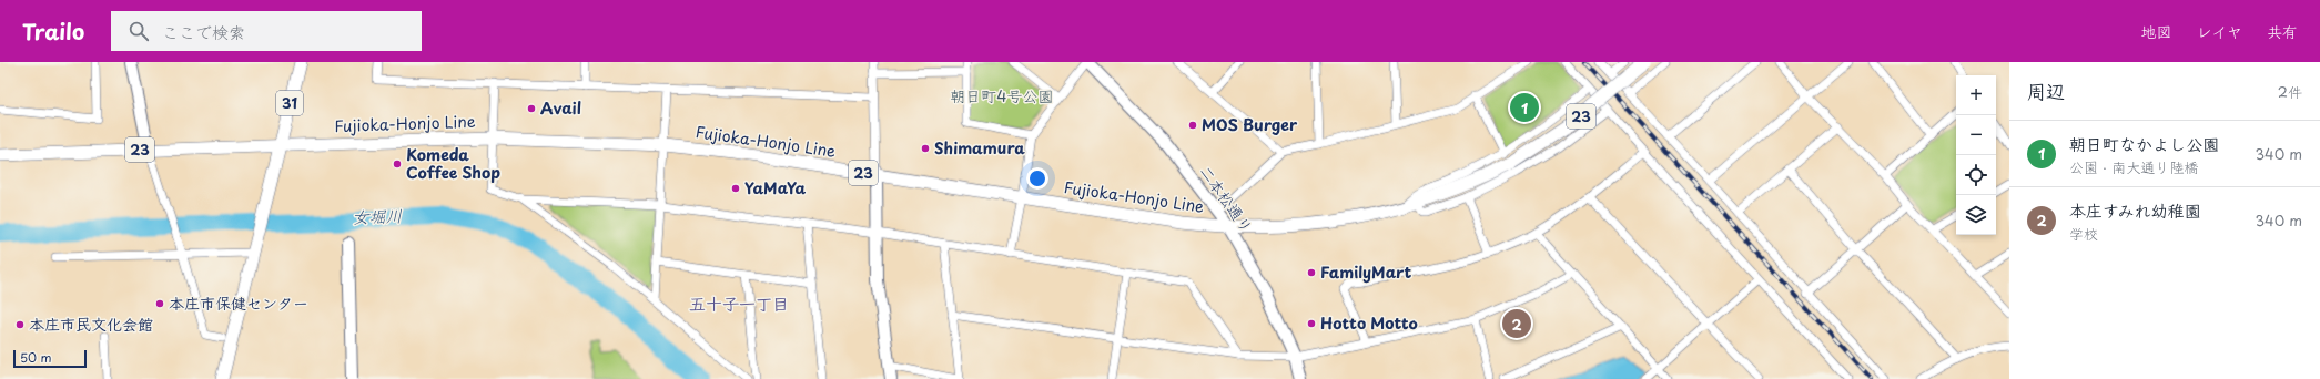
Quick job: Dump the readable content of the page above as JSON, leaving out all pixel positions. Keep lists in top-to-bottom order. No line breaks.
{"streets":{"main road":["31","23","Fujioka-Honjo Line"],"street":["二本松通り"]},"crossings":[["31","Fujioka-Honjo Line"],["23","Fujioka-Honjo Line"],["Fujioka-Honjo Line","二本松通り"]],"districts":["五十子一丁目"],"water":["女堀川"],"parks":["朝日町4号公園"],"places":["Avail","MOS Burger","Shimamura","Komeda Coffee Shop","YaMaYa","FamilyMart","本庄市保健センター","Hotto Motto","本庄市民文化会館"],"scale_bar":"50 m","page":{"header":"Trailo","search":"ここで検索","nav":["地図","レイヤ","共有"],"heading":["周辺","2件"],"map_buttons":["+","−"],"pins":["1","2"],"list":[{"mark":"1","name":"朝日町なかよし公園","note":"公園 · 南大通り陸橋","value":"340 m"},{"mark":"2","name":"本庄すみれ幼稚園","note":"学校","value":"340 m"}],"scale":"50 m"}}
